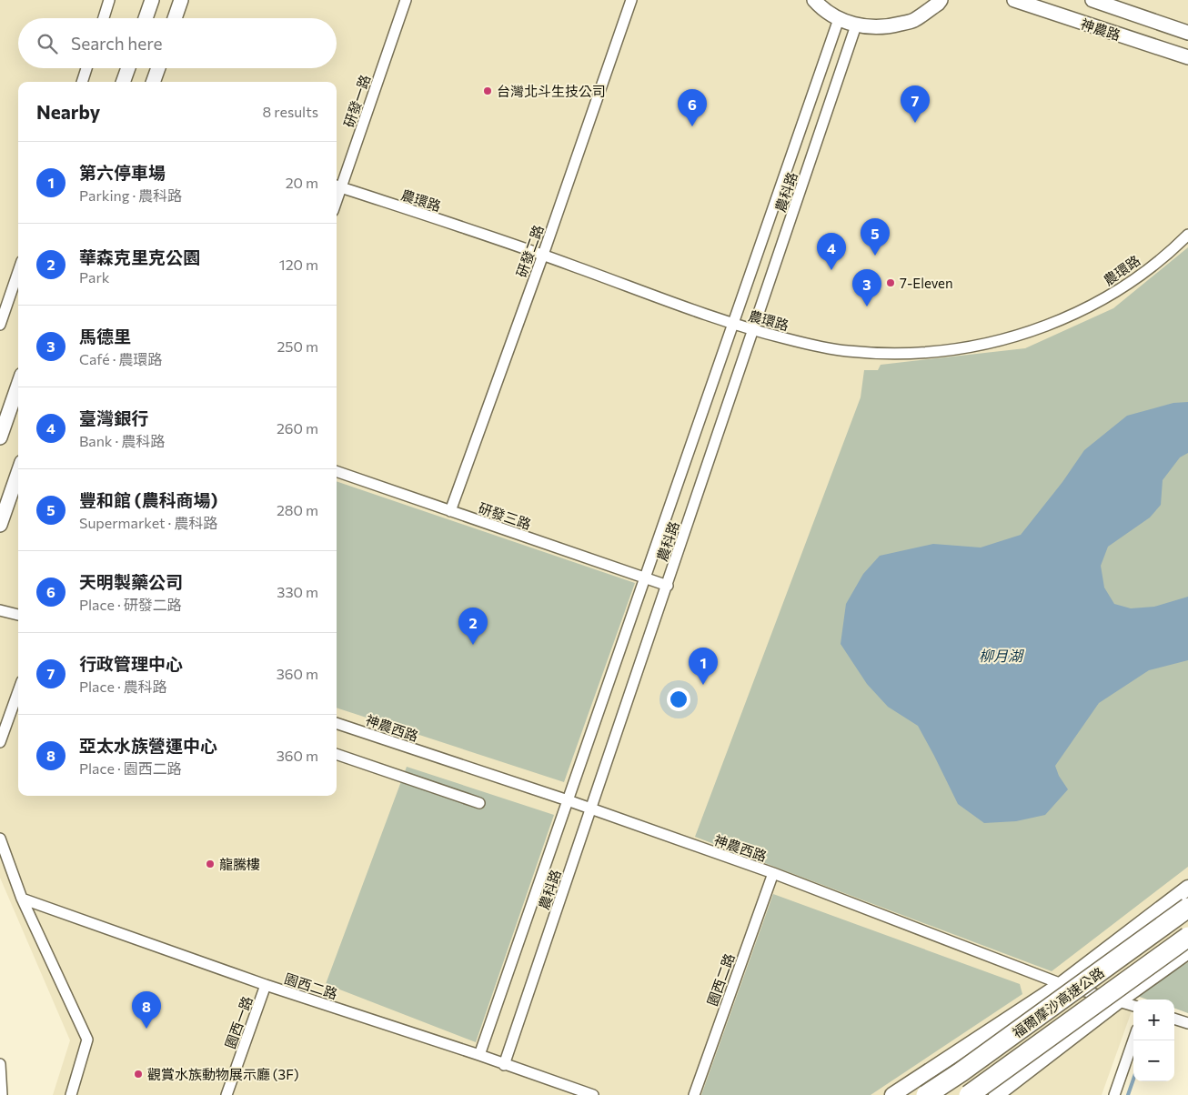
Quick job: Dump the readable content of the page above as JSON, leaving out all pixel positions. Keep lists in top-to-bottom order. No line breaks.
{"streets":{"highway":["福爾摩沙高速公路"],"street":["神農路","研發一路","農科路","農環路","研發二路","研發三路","神農西路","園西二路","園西一路"]},"crossings":[["研發一路","農環路"],["農科路","農環路"],["農科路","研發三路"],["農科路","神農西路"],["農科路","園西二路"],["農環路","研發二路"],["研發二路","研發三路"],["神農西路","園西二路"],["園西二路","園西一路"]],"water":["柳月湖"],"places":["台灣北斗生技公司","7-Eleven","龍騰樓","觀賞水族動物展示廳 (3F)"],"page":{"search":"Search here","heading":["Nearby","8 results"],"pins":["7","6","5","4","3","2","1","8"],"list":[{"mark":"1","name":"第六停車場","note":"Parking · 農科路","value":"20 m"},{"mark":"2","name":"華森克里克公園","note":"Park","value":"120 m"},{"mark":"3","name":"馬德里","note":"Café · 農環路","value":"250 m"},{"mark":"4","name":"臺灣銀行","note":"Bank · 農科路","value":"260 m"},{"mark":"5","name":"豐和館 (農科商場)","note":"Supermarket · 農科路","value":"280 m"},{"mark":"6","name":"天明製藥公司","note":"Place · 研發二路","value":"330 m"},{"mark":"7","name":"行政管理中心","note":"Place · 農科路","value":"360 m"},{"mark":"8","name":"亞太水族營運中心","note":"Place · 園西二路","value":"360 m"}],"map_buttons":["+","−"]}}
